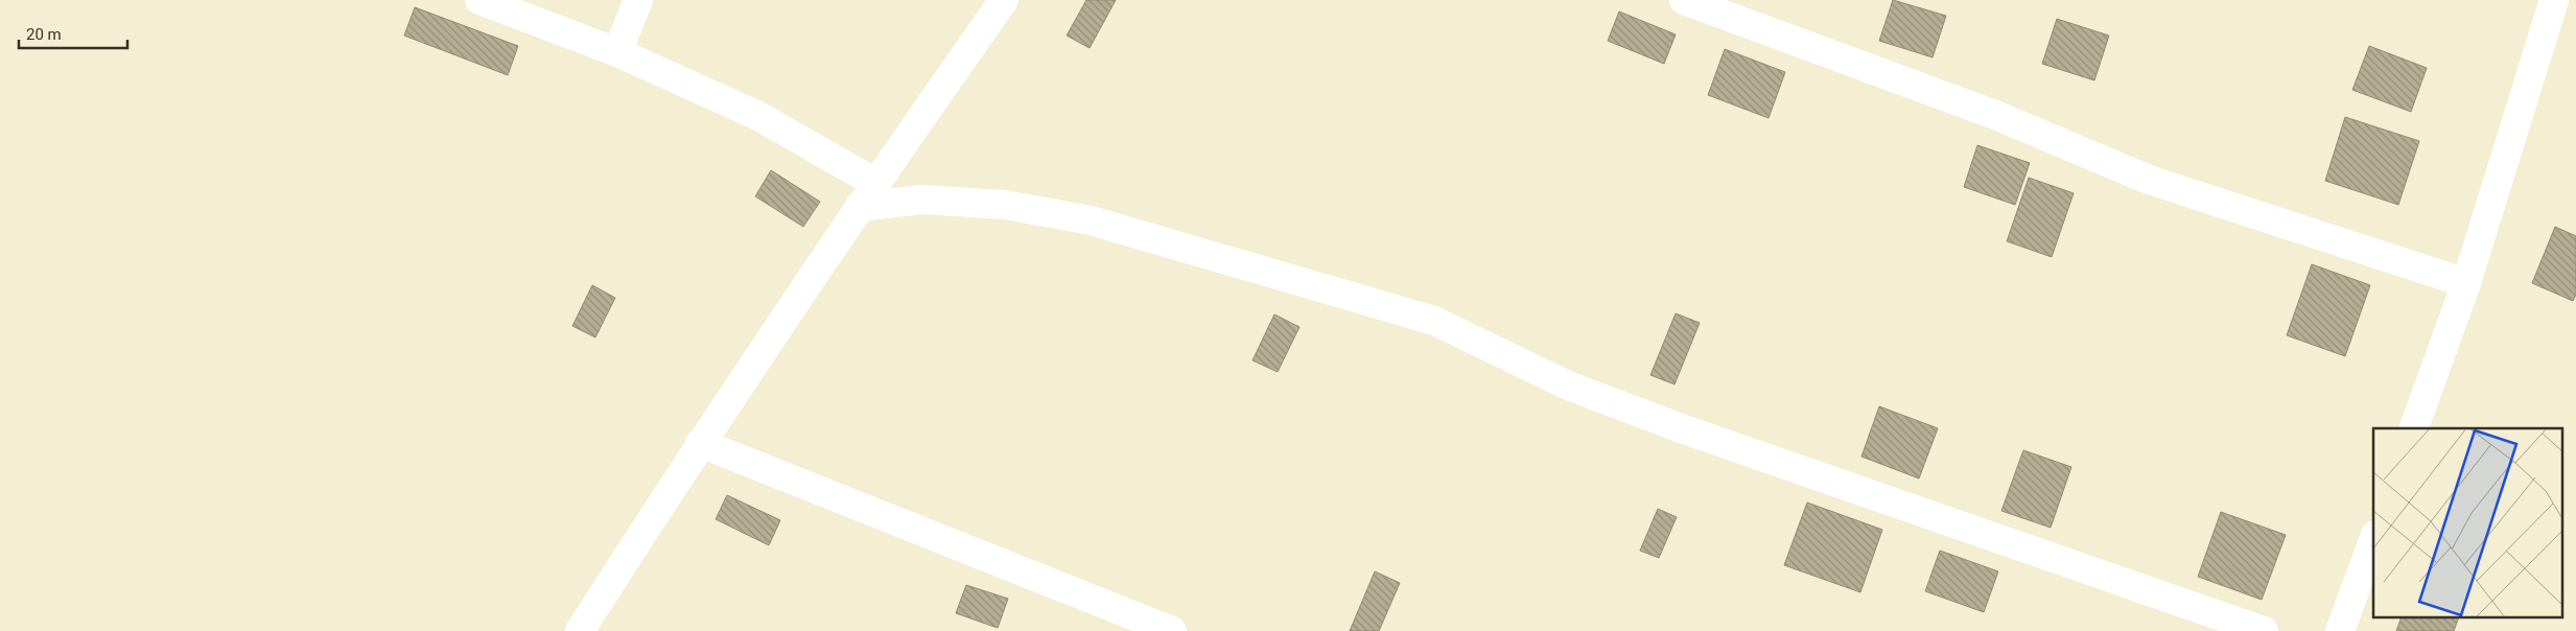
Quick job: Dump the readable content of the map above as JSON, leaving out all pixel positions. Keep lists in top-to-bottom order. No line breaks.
{"scale_bar":"20 m"}
